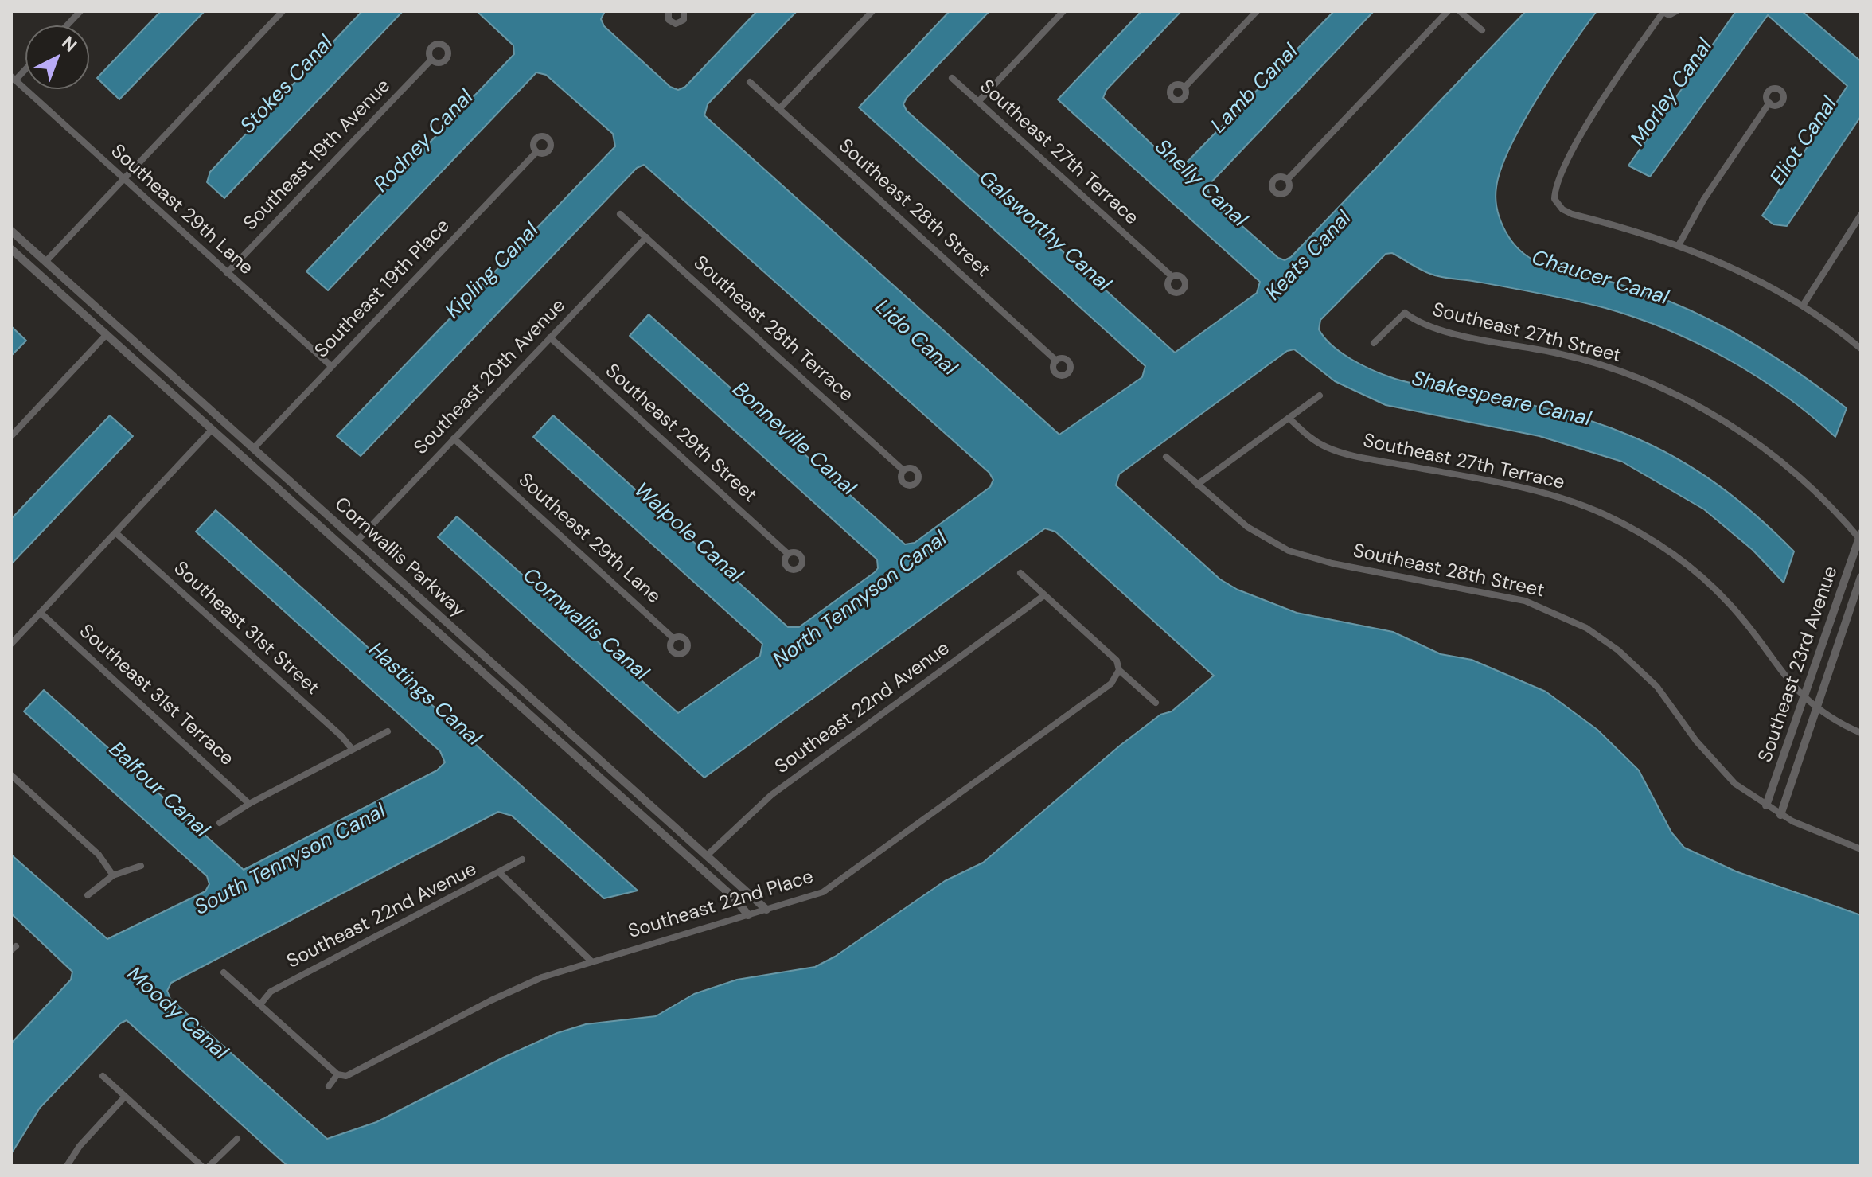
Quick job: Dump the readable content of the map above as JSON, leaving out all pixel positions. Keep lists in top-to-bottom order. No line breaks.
{"streets":{"street":["Southeast 27th Terrace","Southeast 19th Avenue","Southeast 28th Street","Southeast 29th Lane","Southeast 19th Place","Southeast 28th Terrace","Southeast 27th Street","Southeast 20th Avenue","Southeast 29th Street","Cornwallis Parkway","Southeast 31st Street","Southeast 23rd Avenue","Southeast 31st Terrace","Southeast 22nd Avenue","Southeast 22nd Place"]},"crossings":[["Southeast 27th Terrace","Southeast 23rd Avenue"],["Southeast 19th Avenue","Southeast 29th Lane"],["Southeast 28th Street","Southeast 23rd Avenue"],["Southeast 29th Lane","Southeast 19th Place"],["Southeast 29th Lane","Southeast 20th Avenue"],["Southeast 19th Place","Cornwallis Parkway"],["Southeast 28th Terrace","Southeast 20th Avenue"],["Southeast 27th Street","Southeast 23rd Avenue"],["Southeast 20th Avenue","Southeast 29th Street"],["Southeast 20th Avenue","Cornwallis Parkway"],["Cornwallis Parkway","Southeast 22nd Avenue"],["Cornwallis Parkway","Southeast 22nd Place"]],"water":["Stokes Canal","Lamb Canal","Morley Canal","Rodney Canal","Eliot Canal","Shelly Canal","Galsworthy Canal","Keats Canal","Kipling Canal","Chaucer Canal","Lido Canal","Shakespeare Canal","Bonneville Canal","Walpole Canal","North Tennyson Canal","Cornwallis Canal","Hastings Canal","Balfour Canal","South Tennyson Canal","Moody Canal"],"north":"top right"}
